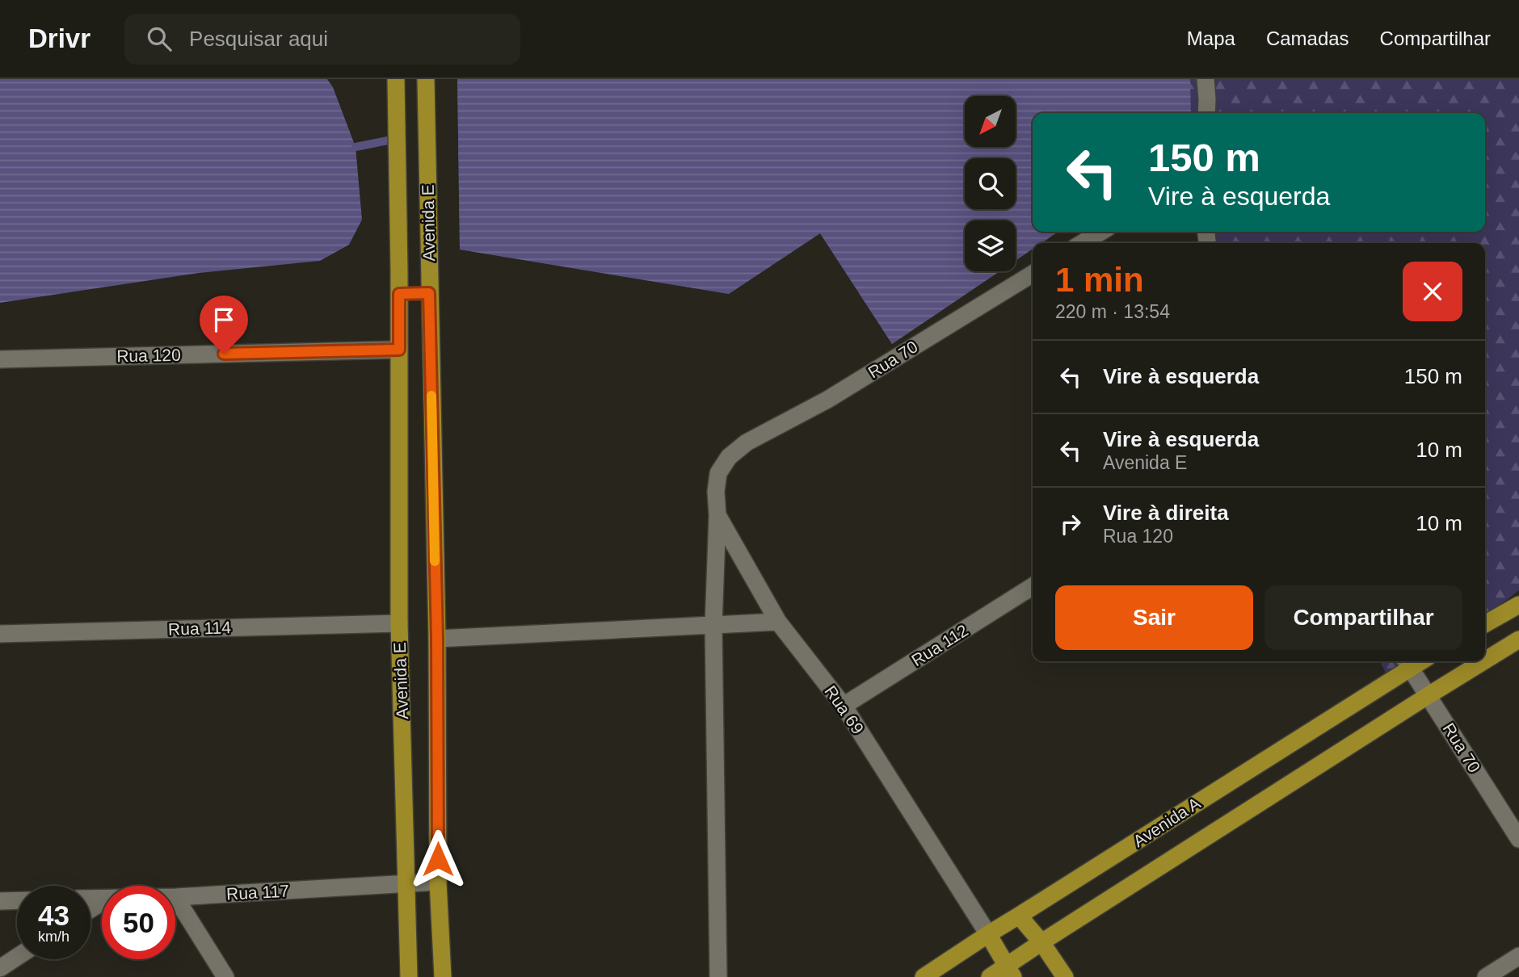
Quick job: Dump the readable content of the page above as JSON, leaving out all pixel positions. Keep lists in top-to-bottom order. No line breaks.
{"streets":{"main road":["Avenida E","Rua 69","Avenida A"],"street":["Rua 120","Rua 70","Rua 114","Rua 112","Rua 117"]},"crossings":[["Avenida E","Rua 120"],["Avenida E","Rua 114"],["Avenida E","Rua 117"],["Rua 70","Rua 69"],["Rua 70","Avenida A"],["Rua 112","Rua 69"],["Rua 69","Avenida A"]],"north":"bottom left","page":{"header":"Drivr","search":"Pesquisar aqui","nav":["Mapa","Camadas","Compartilhar"],"turn":["150 m","Vire à esquerda"],"heading":["1 min","220 m · 13:54"],"list":[{"name":"Vire à esquerda","value":"150 m"},{"name":"Vire à esquerda","note":"Avenida E","value":"10 m"},{"name":"Vire à direita","note":"Rua 120","value":"10 m"}],"buttons":["Sair","Compartilhar"],"speed":"43 km/h","limit":"50"}}
